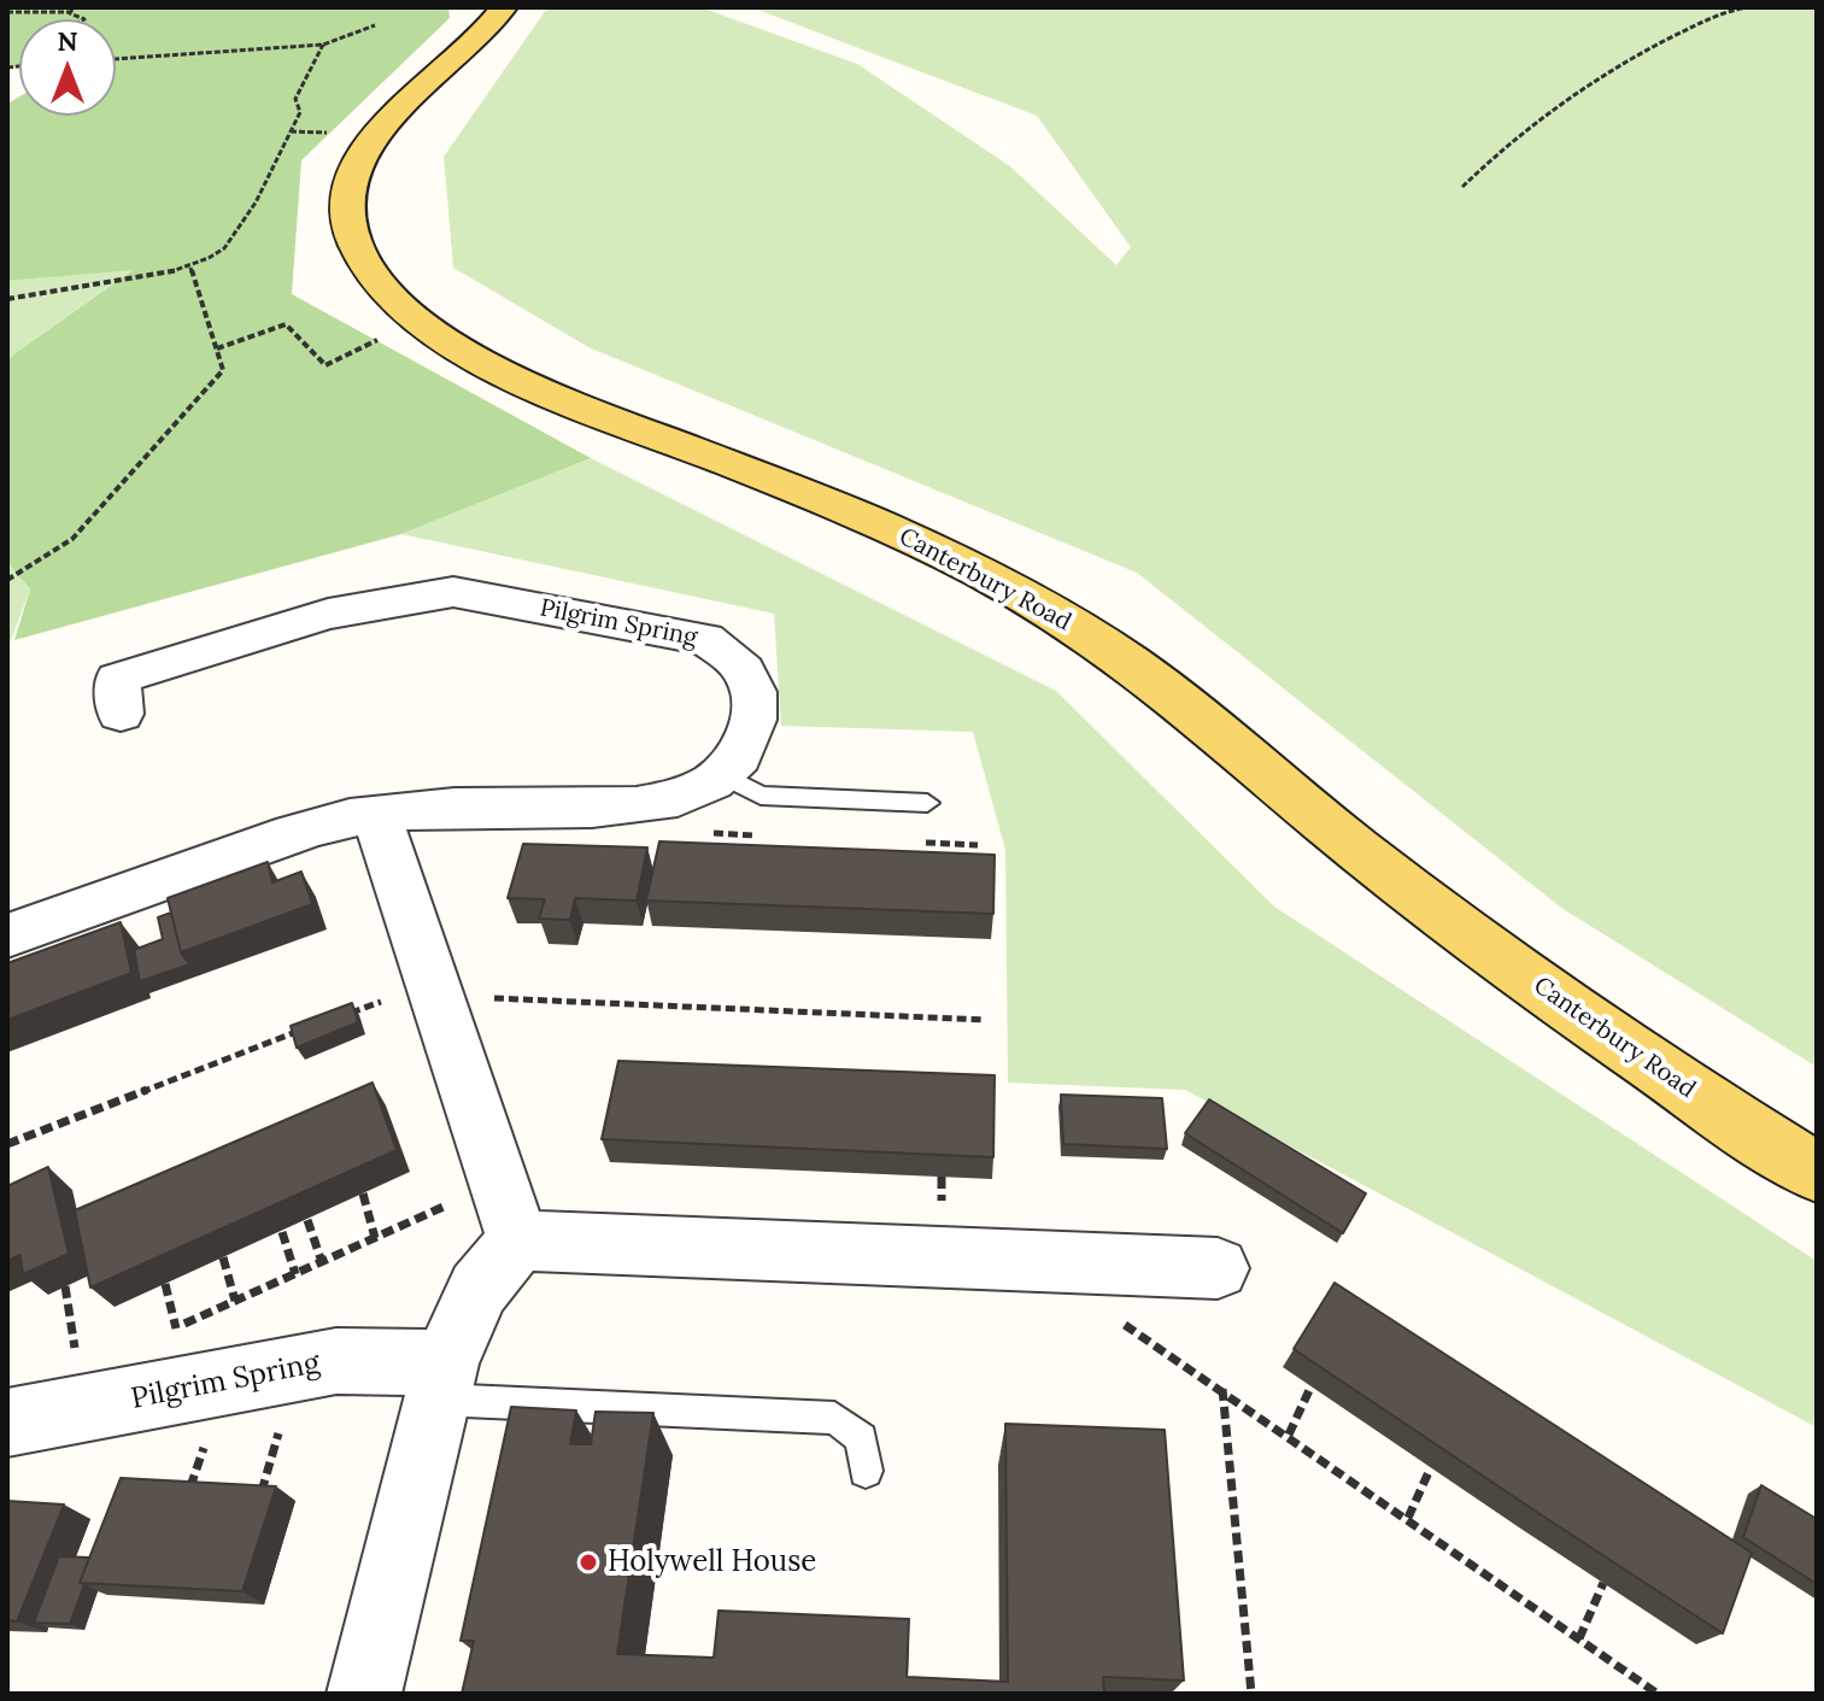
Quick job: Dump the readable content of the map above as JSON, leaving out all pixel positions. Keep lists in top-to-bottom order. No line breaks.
{"streets":{"main road":["Canterbury Road"],"street":["Pilgrim Spring"]},"places":["Holywell House"],"north":"top"}
